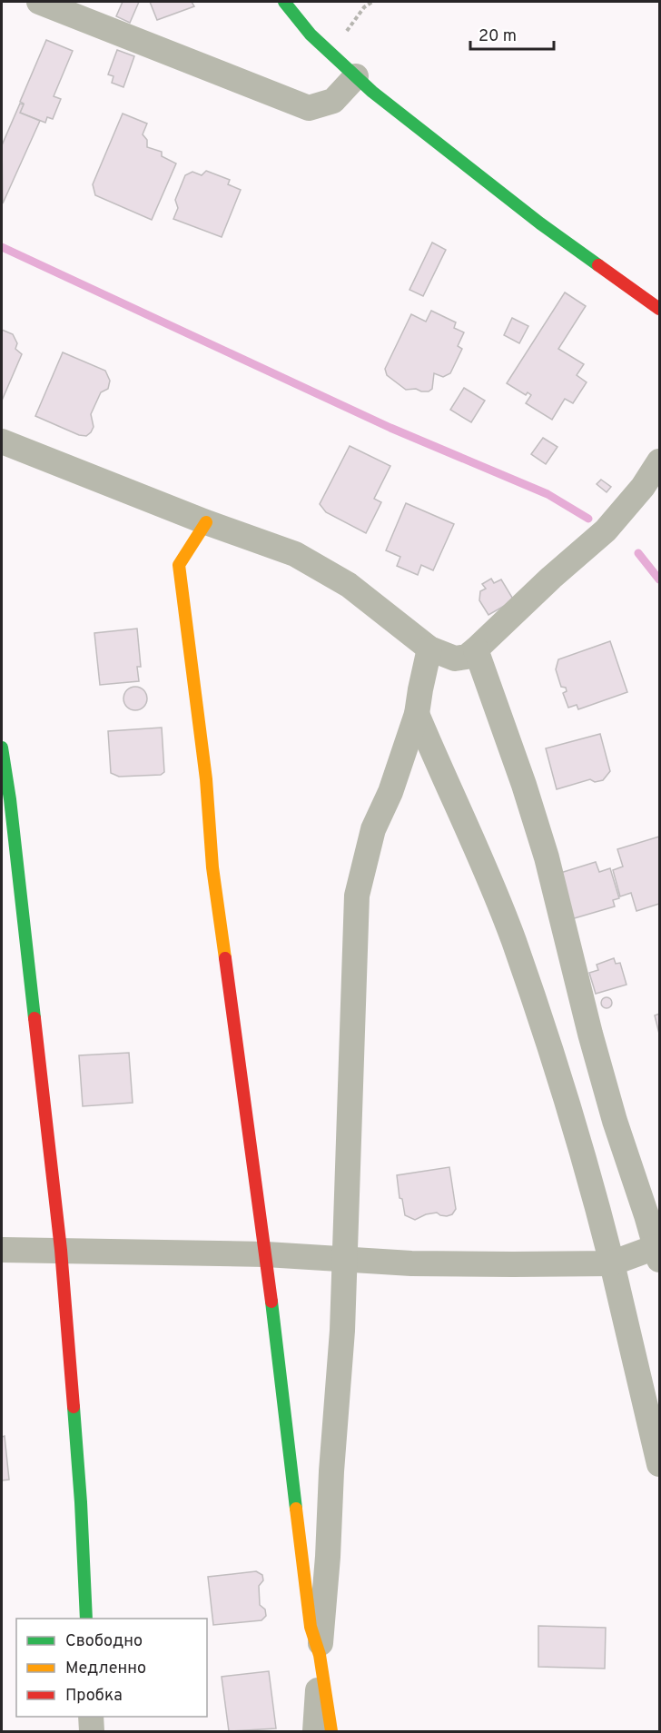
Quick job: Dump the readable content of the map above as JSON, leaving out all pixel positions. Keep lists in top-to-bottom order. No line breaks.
{"legend":["Свободно","Медленно","Пробка"],"scale_bar":"20 m"}
